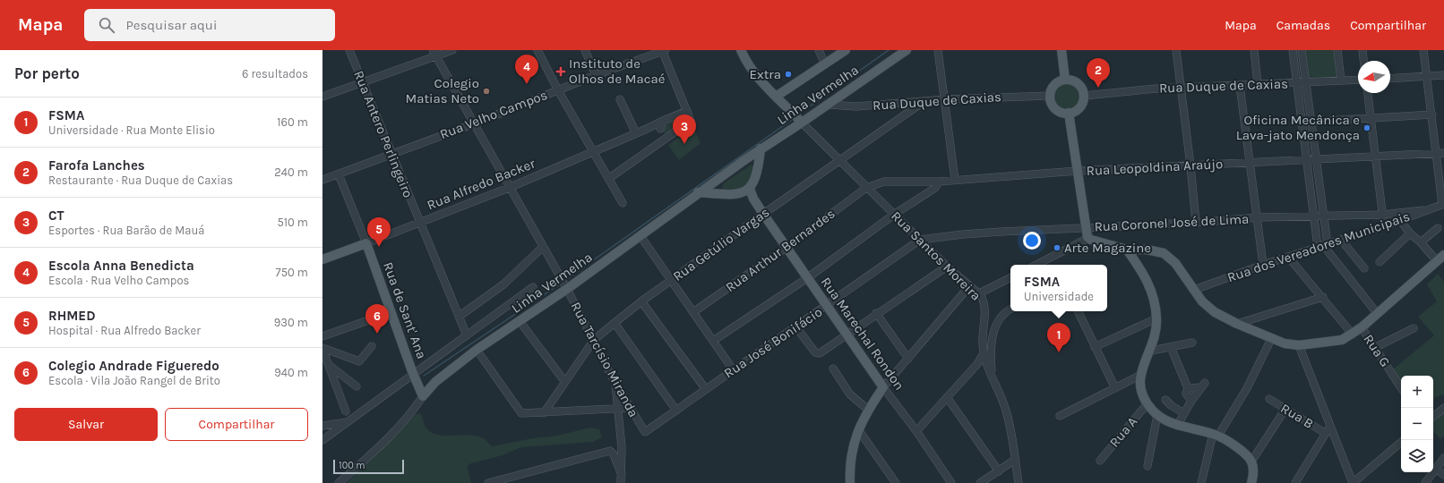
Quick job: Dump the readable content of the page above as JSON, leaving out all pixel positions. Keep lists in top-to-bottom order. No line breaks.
{"streets":{"main road":["Linha Vermelha","Rua Alfredo Backer","Rua de Sant' Ana","Rua Marechal Rondon"],"street":["Rua Duque de Caxias","Rua Velho Campos","Rua Antero Perlingeiro","Rua Leopoldina Araújo","Rua Coronel José de Lima","Rua Getúlio Vargas","Rua dos Vereadores Municipais","Rua Arthur Bernardes","Rua Santos Moreira","Rua José Bonifácio","Rua G","Rua Tarcísio Miranda","Rua B","Rua A"]},"crossings":[["Rua Duque de Caxias","Linha Vermelha"],["Rua Duque de Caxias","Rua Getúlio Vargas"],["Linha Vermelha","Rua Santos Moreira"],["Linha Vermelha","Rua de Sant' Ana"],["Linha Vermelha","Rua Tarcísio Miranda"],["Rua Velho Campos","Rua Antero Perlingeiro"],["Rua Velho Campos","Rua de Sant' Ana"],["Rua Velho Campos","Rua Tarcísio Miranda"],["Rua Antero Perlingeiro","Rua Alfredo Backer"],["Rua Leopoldina Araújo","Rua Arthur Bernardes"],["Rua Leopoldina Araújo","Rua Santos Moreira"],["Rua Alfredo Backer","Rua de Sant' Ana"],["Rua Alfredo Backer","Rua Tarcísio Miranda"],["Rua Coronel José de Lima","Rua dos Vereadores Municipais"],["Rua Coronel José de Lima","Rua Santos Moreira"],["Rua Coronel José de Lima","Rua José Bonifácio"],["Rua Getúlio Vargas","Rua Santos Moreira"],["Rua Getúlio Vargas","Rua Marechal Rondon"],["Rua Getúlio Vargas","Rua Tarcísio Miranda"],["Rua Arthur Bernardes","Rua Santos Moreira"],["Rua Arthur Bernardes","Rua Marechal Rondon"],["Rua Santos Moreira","Rua José Bonifácio"],["Rua Marechal Rondon","Rua José Bonifácio"],["Rua José Bonifácio","Rua Tarcísio Miranda"]],"places":{"health":["Instituto de Olhos de Macaé"],"other":["Extra","Colegio Matias Neto","Oficina Mecânica e Lava-jato Mendonça","Arte Magazine"]},"scale_bar":"100 m","north":"left","page":{"header":"Mapa","search":"Pesquisar aqui","nav":["Mapa","Camadas","Compartilhar"],"heading":["Por perto","6 resultados"],"pins":["4","2","3","5","6","1"],"list":[{"mark":"1","name":"FSMA","note":"Universidade · Rua Monte Elisio","value":"160 m"},{"mark":"2","name":"Farofa Lanches","note":"Restaurante · Rua Duque de Caxias","value":"240 m"},{"mark":"3","name":"CT","note":"Esportes · Rua Barão de Mauá","value":"510 m"},{"mark":"4","name":"Escola Anna Benedicta","note":"Escola · Rua Velho Campos","value":"750 m"},{"mark":"5","name":"RHMED","note":"Hospital · Rua Alfredo Backer","value":"930 m"},{"mark":"6","name":"Colegio Andrade Figueredo","note":"Escola · Vila João Rangel de Brito","value":"940 m"}],"popup":["FSMA","Universidade"],"map_buttons":["+","−"],"buttons":["Salvar","Compartilhar"],"scale":"100 m"}}
